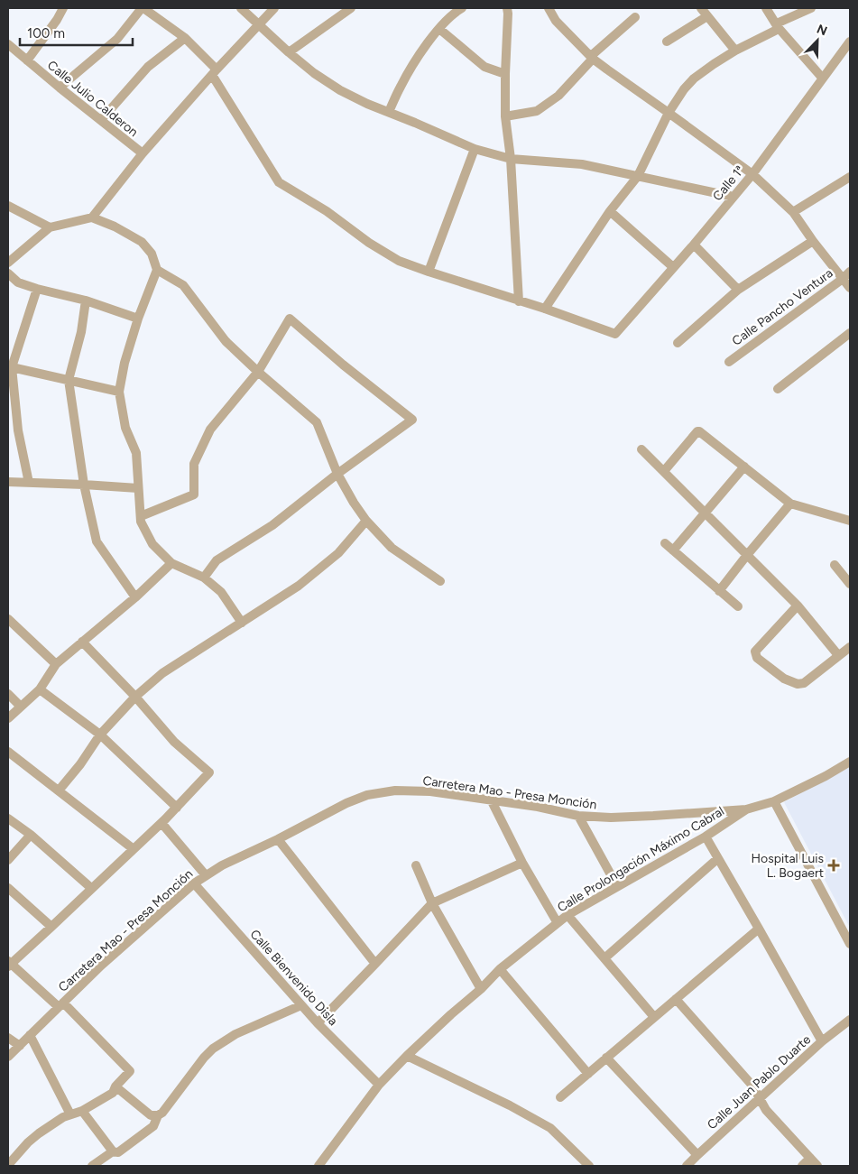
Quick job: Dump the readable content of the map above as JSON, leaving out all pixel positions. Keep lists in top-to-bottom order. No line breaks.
{"streets":{"street":["Calle Julio Calderon","Calle 1ª","Calle Pancho Ventura","Carretera Mao - Presa Monción","Calle Prolongación Máximo Cabral","Calle Bienvenido Disla","Calle Juan Pablo Duarte"]},"crossings":[["Carretera Mao - Presa Monción","Calle Prolongación Máximo Cabral"],["Carretera Mao - Presa Monción","Calle Bienvenido Disla"],["Calle Prolongación Máximo Cabral","Calle Bienvenido Disla"]],"places":{"health":["Hospital Luis L. Bogaert"]},"scale_bar":"100 m","north":"top right"}
